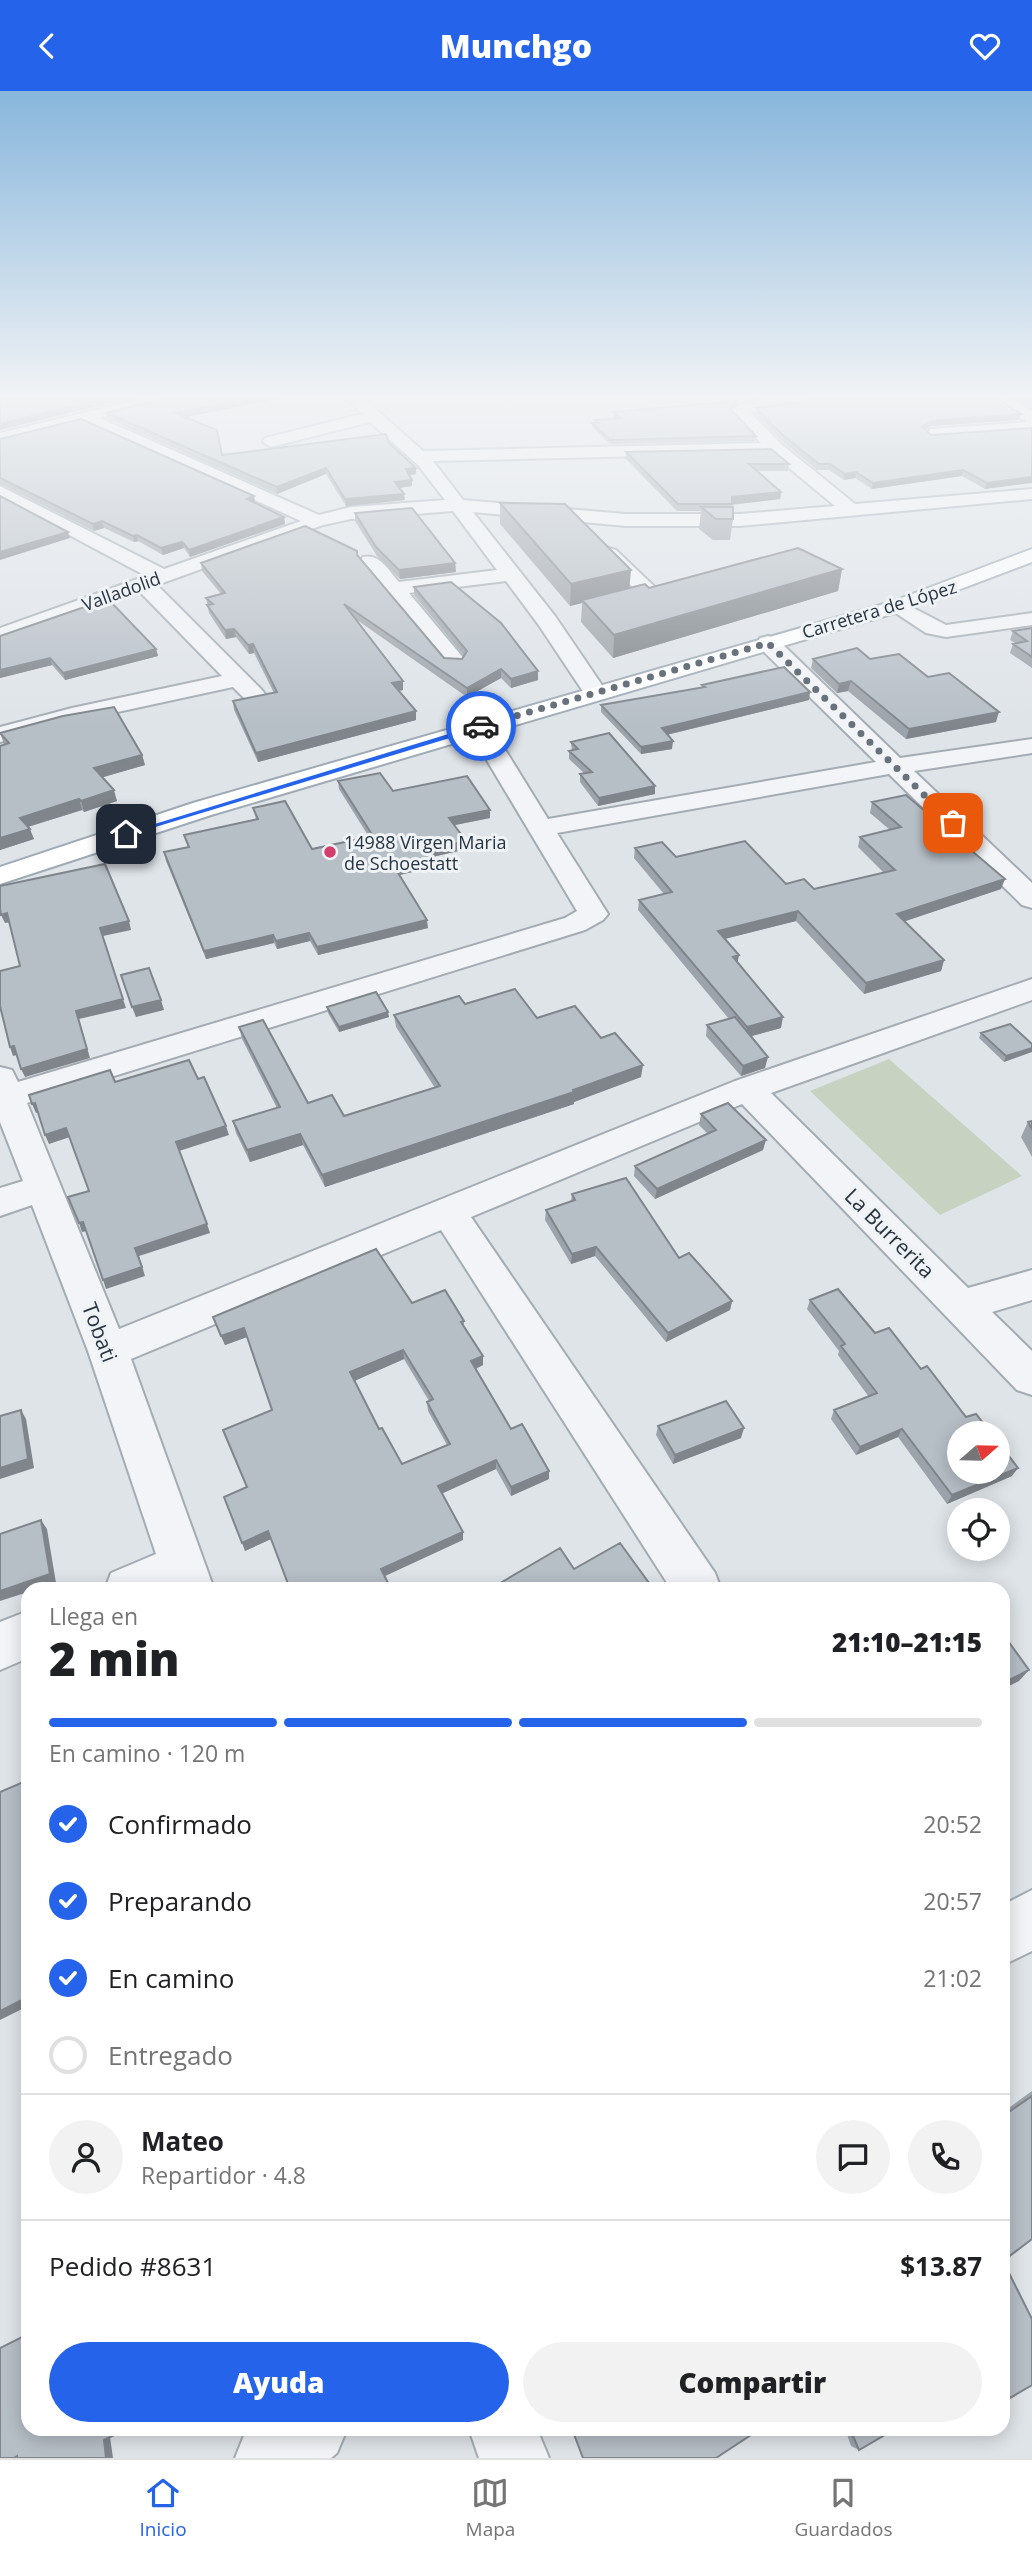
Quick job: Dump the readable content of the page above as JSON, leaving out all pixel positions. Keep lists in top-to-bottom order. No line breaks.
{"streets":{"main road":["Carretera de López"],"street":["Valladolid","La Burrerita","Tobati"]},"places":["14988 Virgen Maria de Schoestatt"],"north":"right","page":{"header":"Munchgo","heading":["2 min","Llega en","21:10–21:15"],"panel":["Mateo","Repartidor · 4.8","Pedido #8631","$13.87"],"bar":"En camino · 120 m","list":[["Confirmado","20:52"],["Preparando","20:57"],["En camino","21:02"],"Entregado"],"buttons":["Ayuda","Compartir"],"tabs":["Inicio","Mapa","Guardados"]}}
